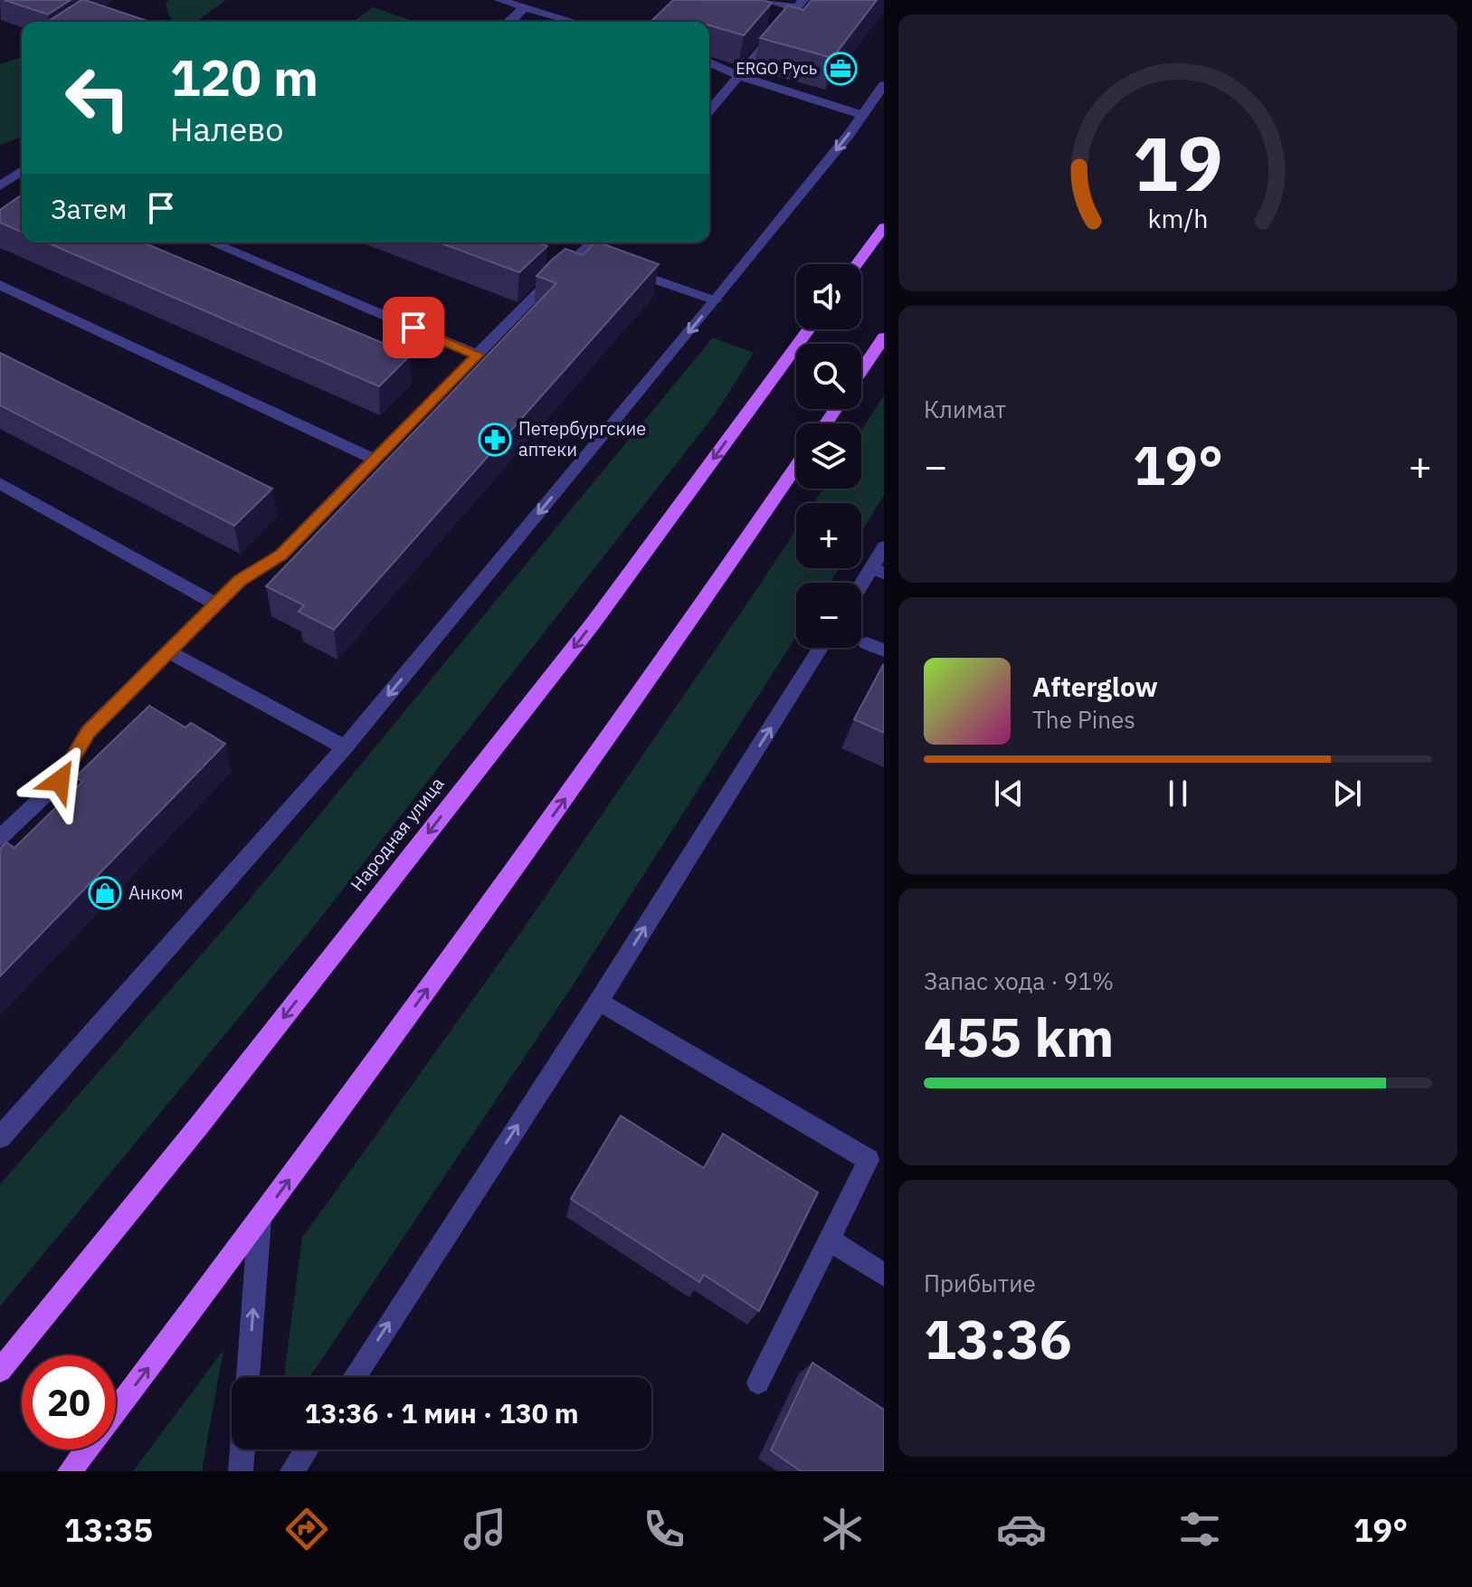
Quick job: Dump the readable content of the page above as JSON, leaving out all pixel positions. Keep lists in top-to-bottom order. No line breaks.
{"streets":{"main road":["Народная улица"]},"places":{"office":["ERGO Русь"],"pharmacy":["Петербургские аптеки"],"shop":["Анком"]},"page":{"turn":["120 m","Налево"],"then":"Затем","map_buttons":["+","−"],"tile":["Климат",["Запас хода · 91%","455 km"],["Прибытие","13:36"]],"heat":["−","19°","+"],"song":["Afterglow","The Pines"],"limit":"20","trip":"13:36 · 1 мин · 130 m","tabs":["13:35","19°"],"gauge":["19","km/h"]}}
